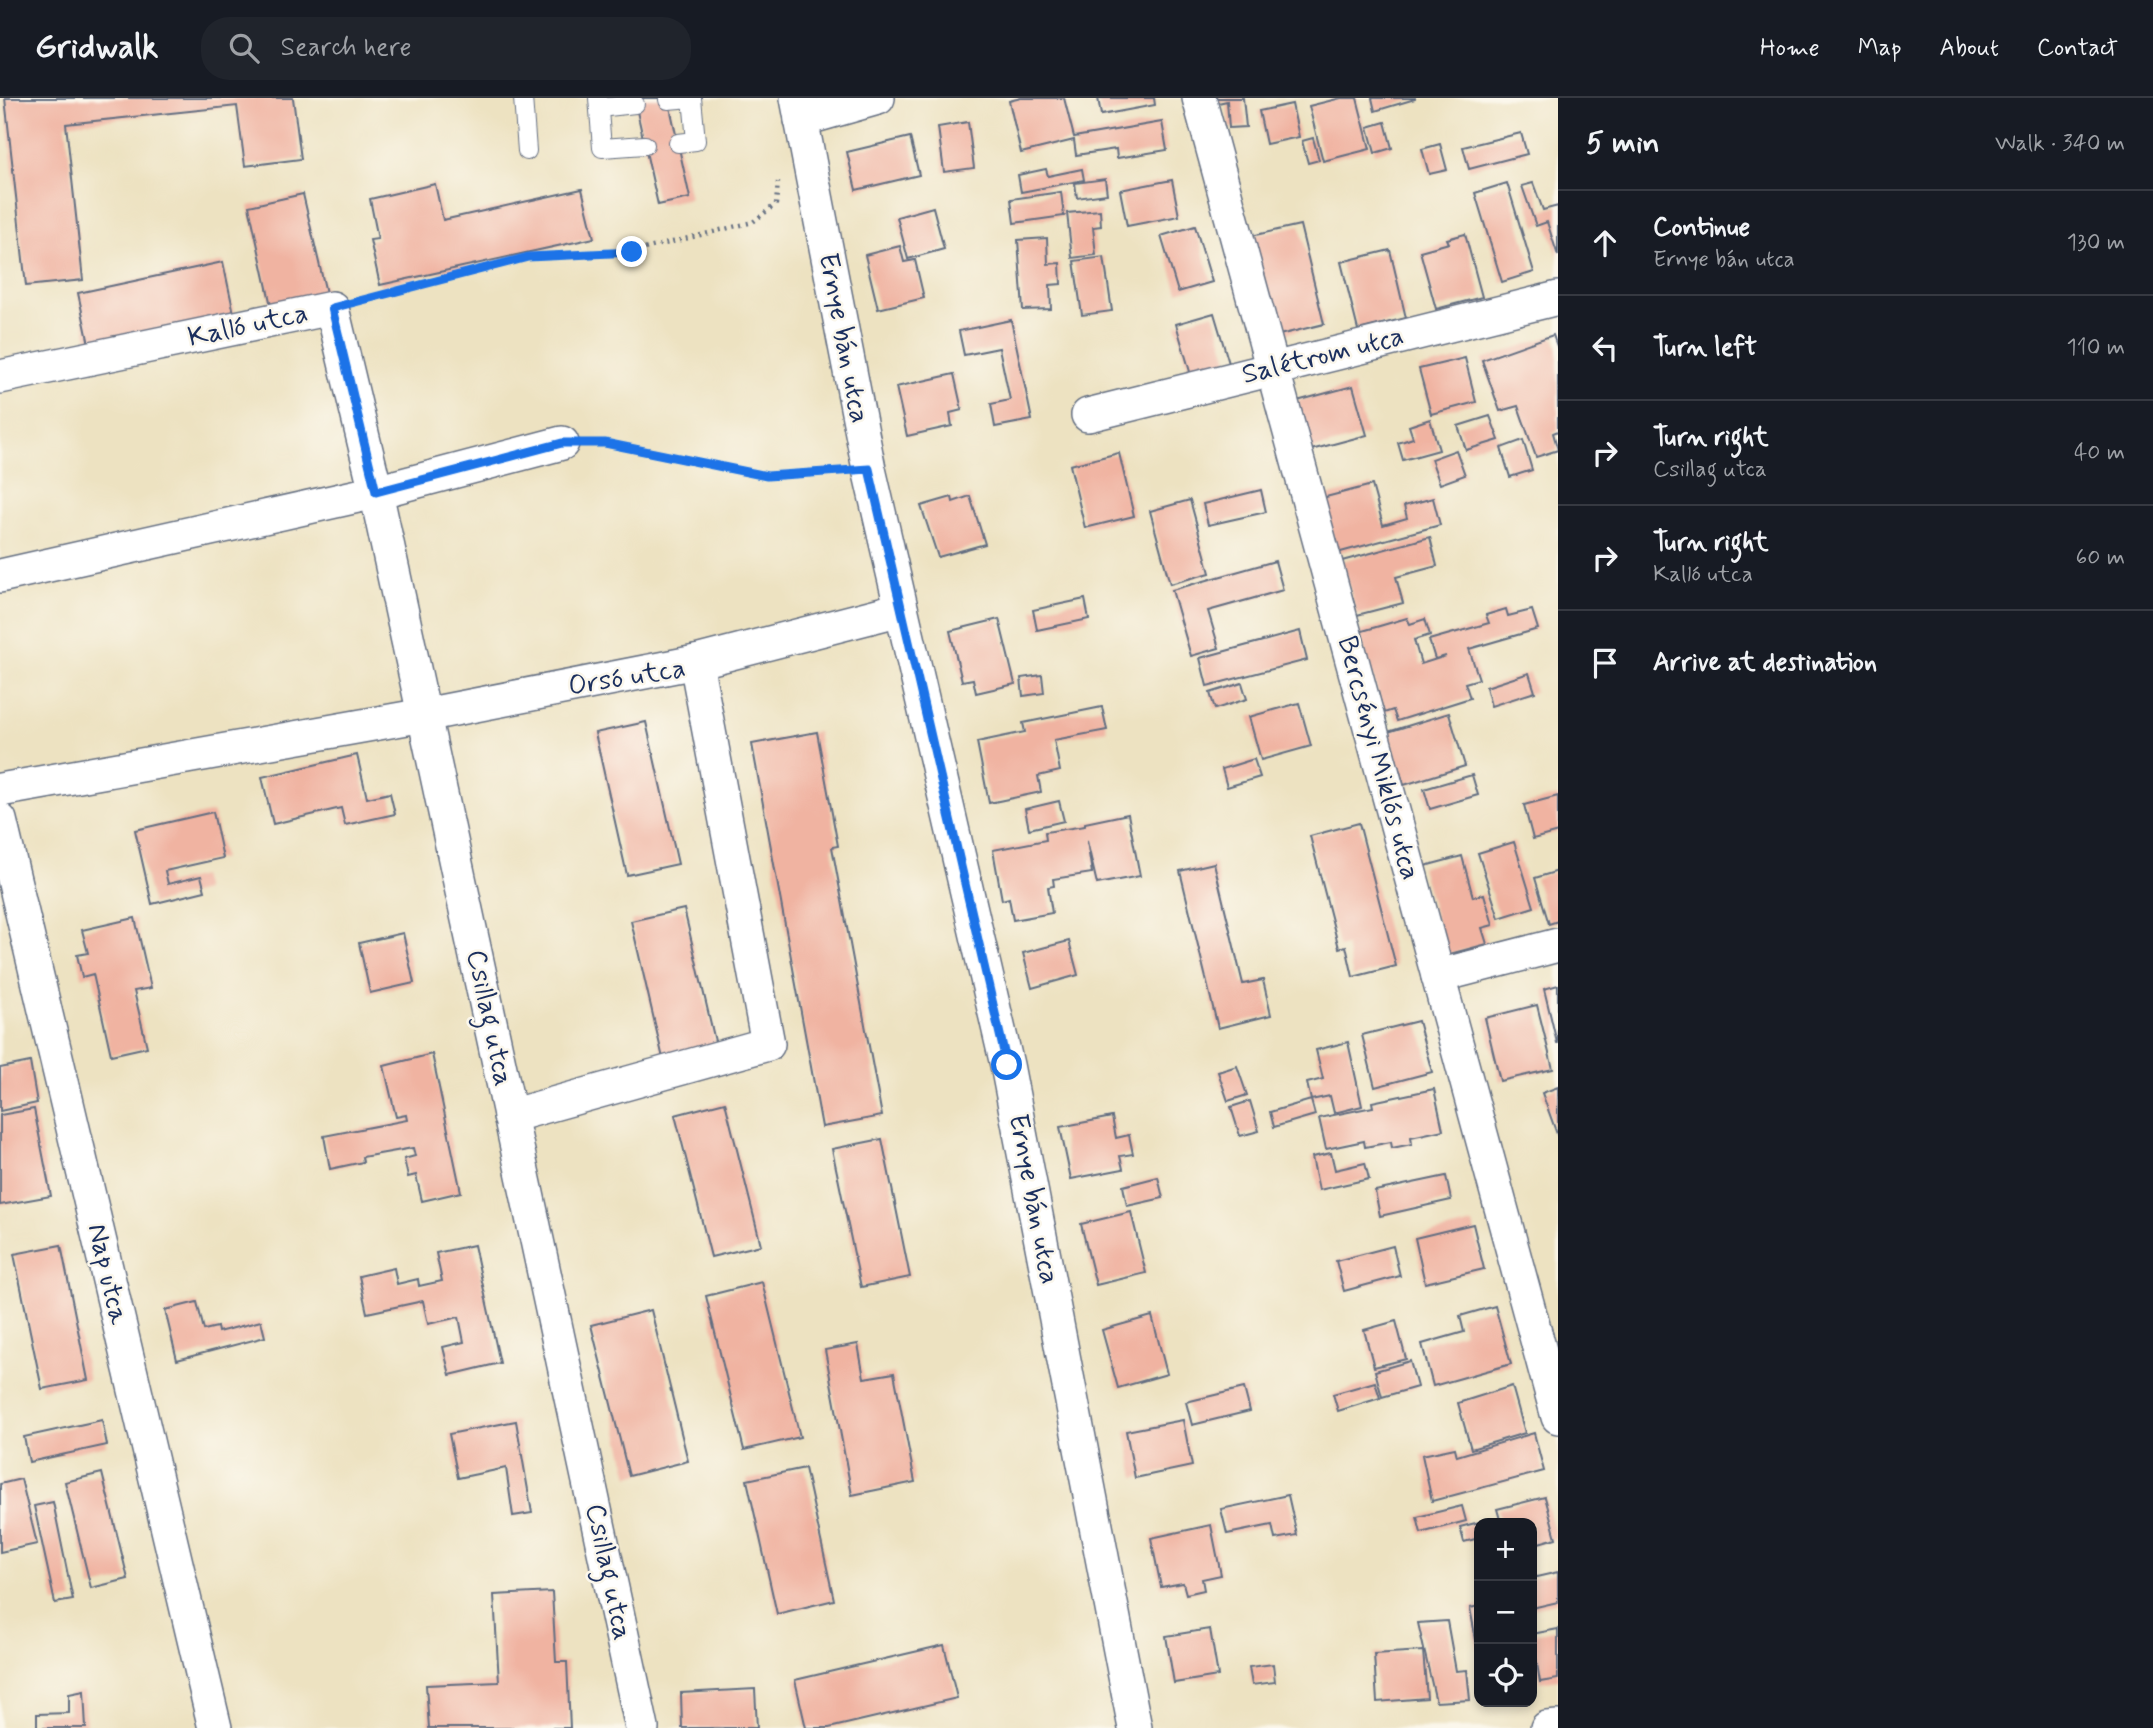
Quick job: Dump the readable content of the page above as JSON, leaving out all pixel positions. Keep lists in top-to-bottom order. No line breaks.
{"streets":{"street":["Kalló utca","Ernye bán utca","Salétrom utca","Orsó utca","Bercsényi Miklós utca","Csillag utca","Nap utca"]},"crossings":[["Kalló utca","Csillag utca"],["Salétrom utca","Bercsényi Miklós utca"],["Orsó utca","Csillag utca"]],"page":{"header":"Gridwalk","search":"Search here","nav":["Home","Map","About","Contact"],"heading":["5 min","Walk · 340 m"],"list":[["Continue","Ernye bán utca","130 m"],["Turn left","110 m"],["Turn right","Csillag utca","40 m"],["Turn right","Kalló utca","60 m"],"Arrive at destination"],"map_buttons":["+","−"]}}
